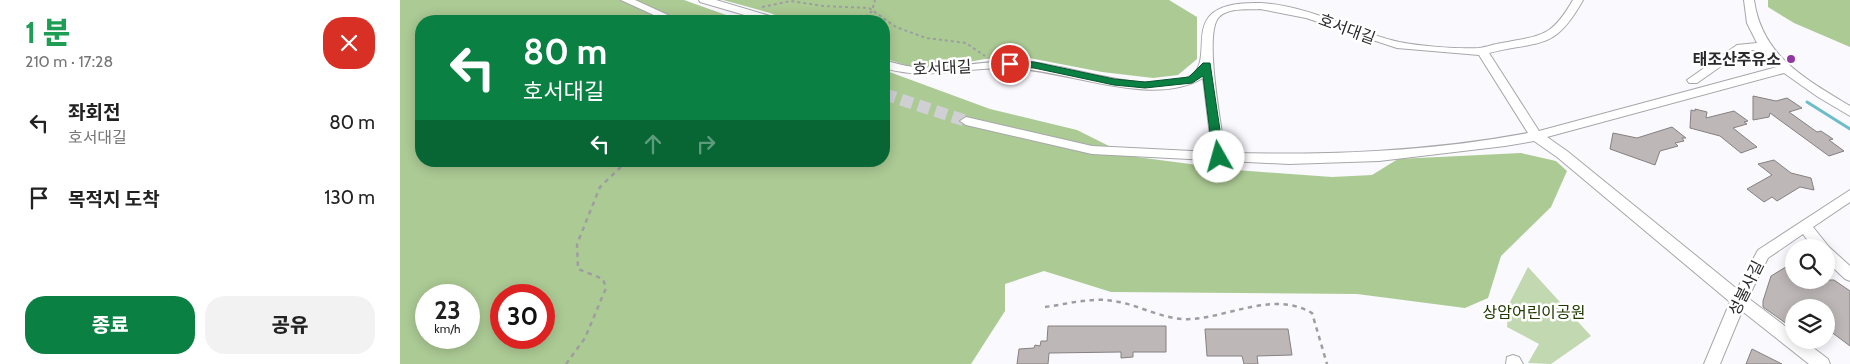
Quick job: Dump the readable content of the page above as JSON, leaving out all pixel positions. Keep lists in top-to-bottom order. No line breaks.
{"streets":{"street":["호서대길","성불사길"]},"parks":["상암어린이공원"],"places":["태조산주유소"],"page":{"heading":["1 분","210 m · 17:28"],"turn":["80 m","호서대길"],"list":[{"name":"좌회전","note":"호서대길","value":"80 m"},{"name":"목적지 도착","value":"130 m"}],"speed":"23 km/h","limit":"30","buttons":["종료","공유"]}}
